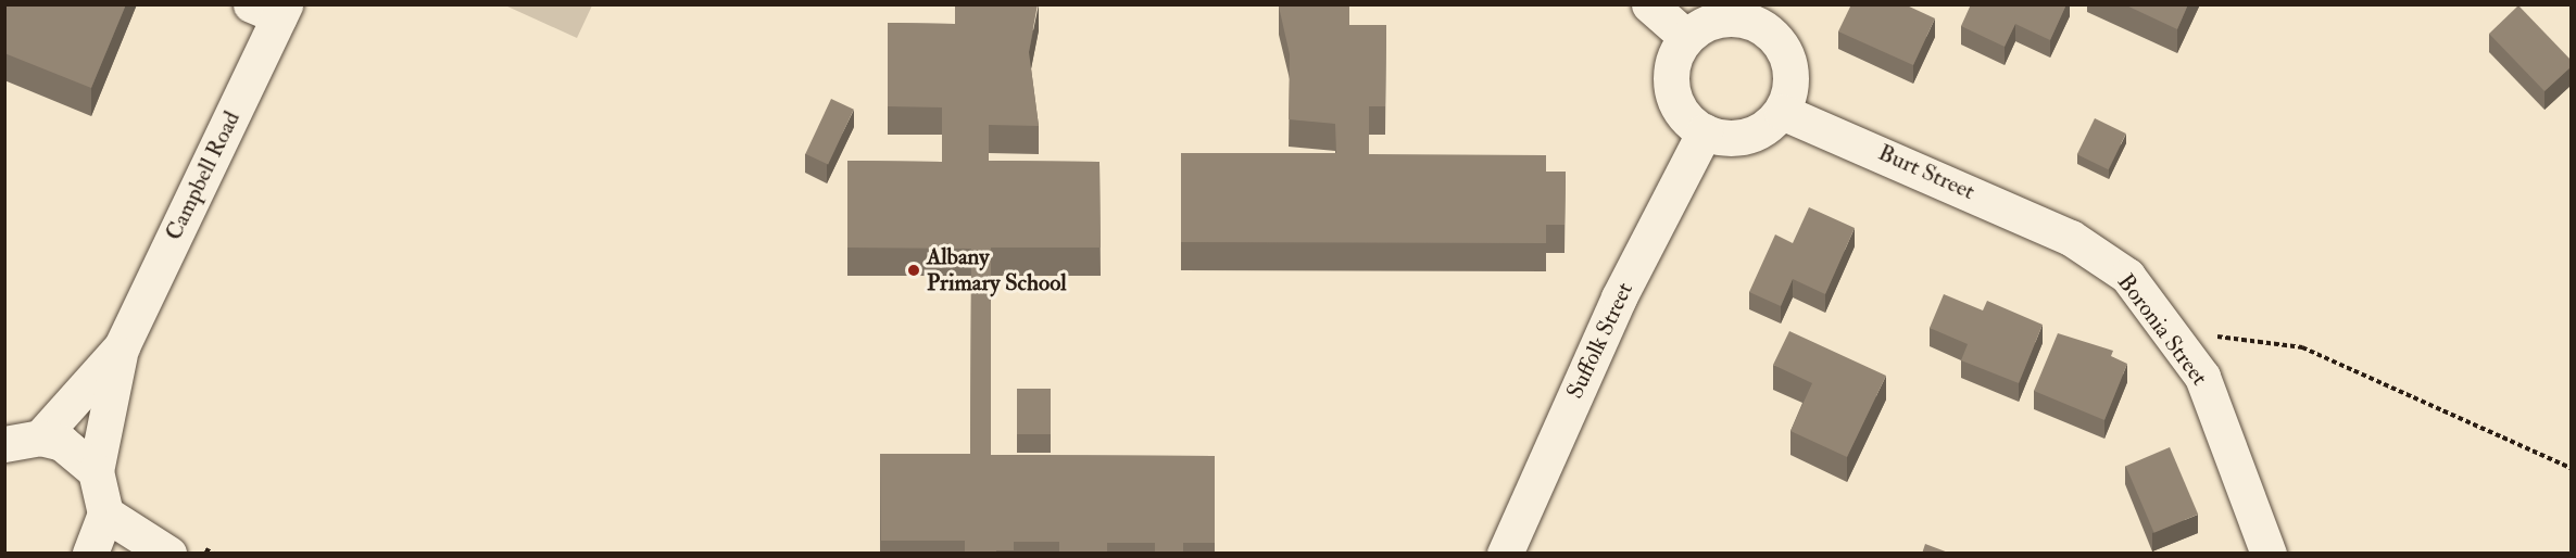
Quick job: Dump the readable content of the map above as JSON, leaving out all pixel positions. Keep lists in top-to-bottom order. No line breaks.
{"streets":{"street":["Burt Street","Campbell Road","Boronia Street","Suffolk Street"]},"crossings":[["Burt Street","Boronia Street"],["Burt Street","Suffolk Street"]],"places":["Albany Primary School"]}
